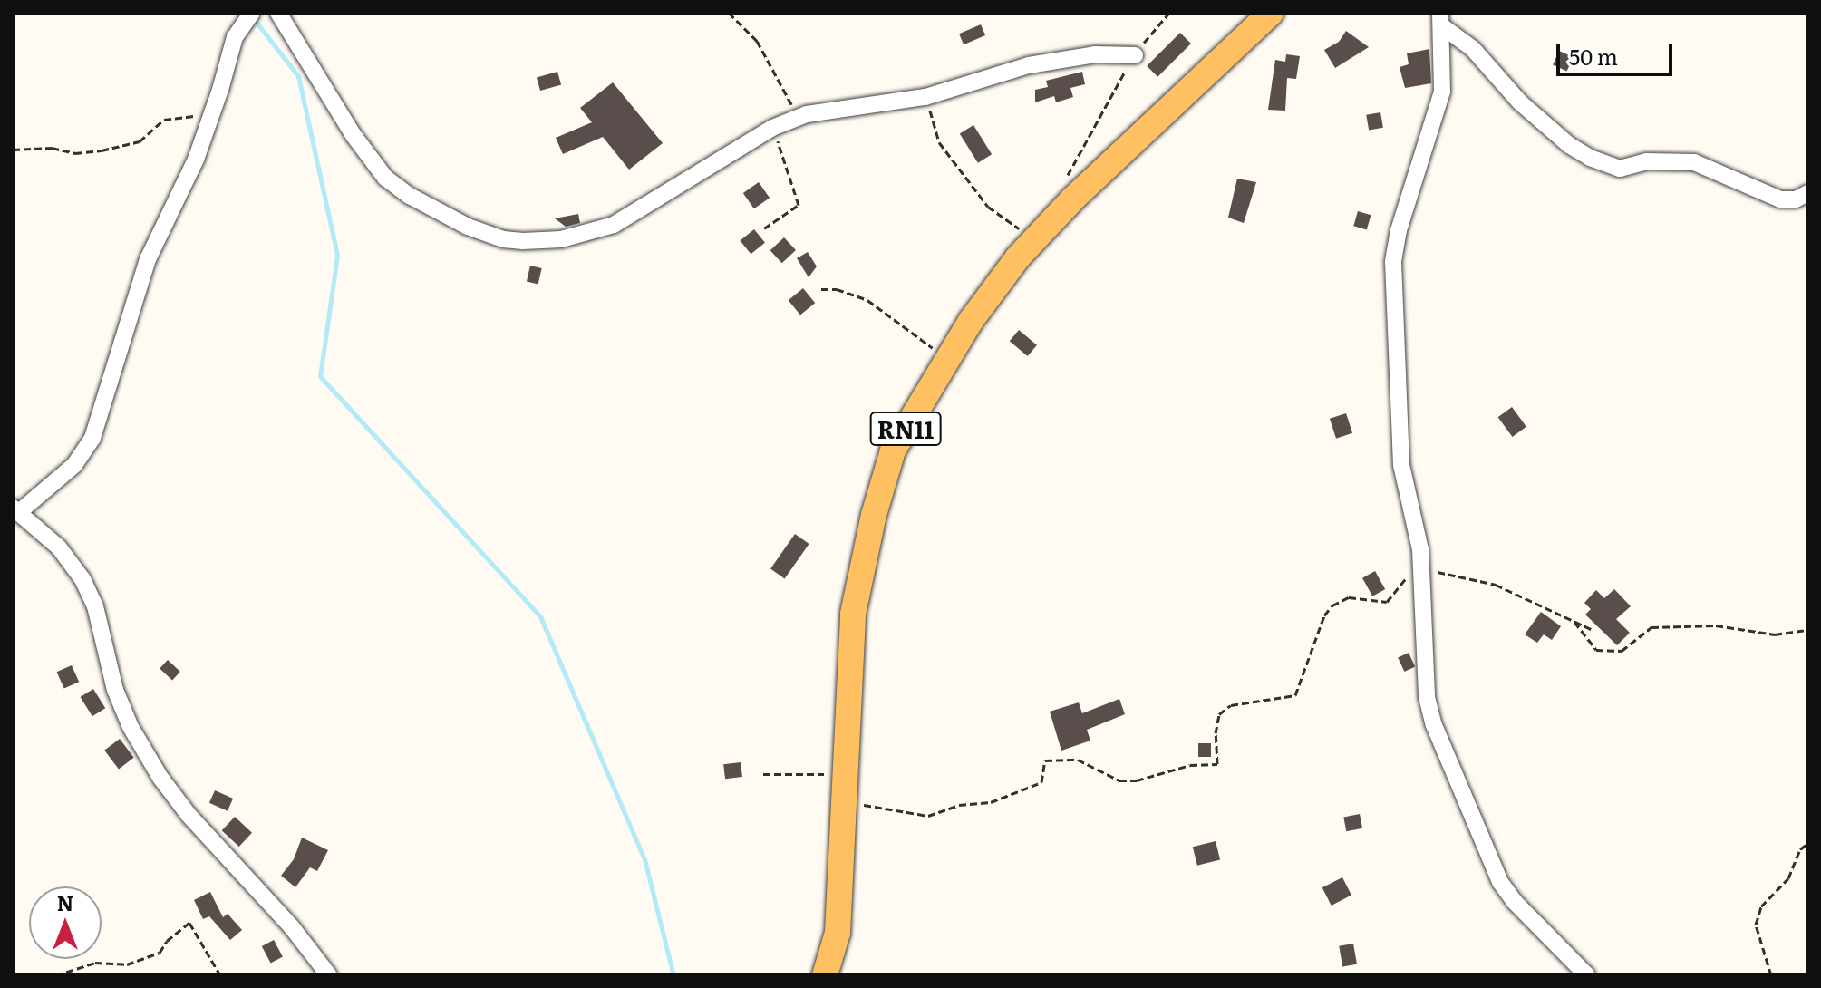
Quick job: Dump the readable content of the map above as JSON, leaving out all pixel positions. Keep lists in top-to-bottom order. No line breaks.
{"streets":{"main road":["RN11"]},"scale_bar":"50 m","north":"top"}
